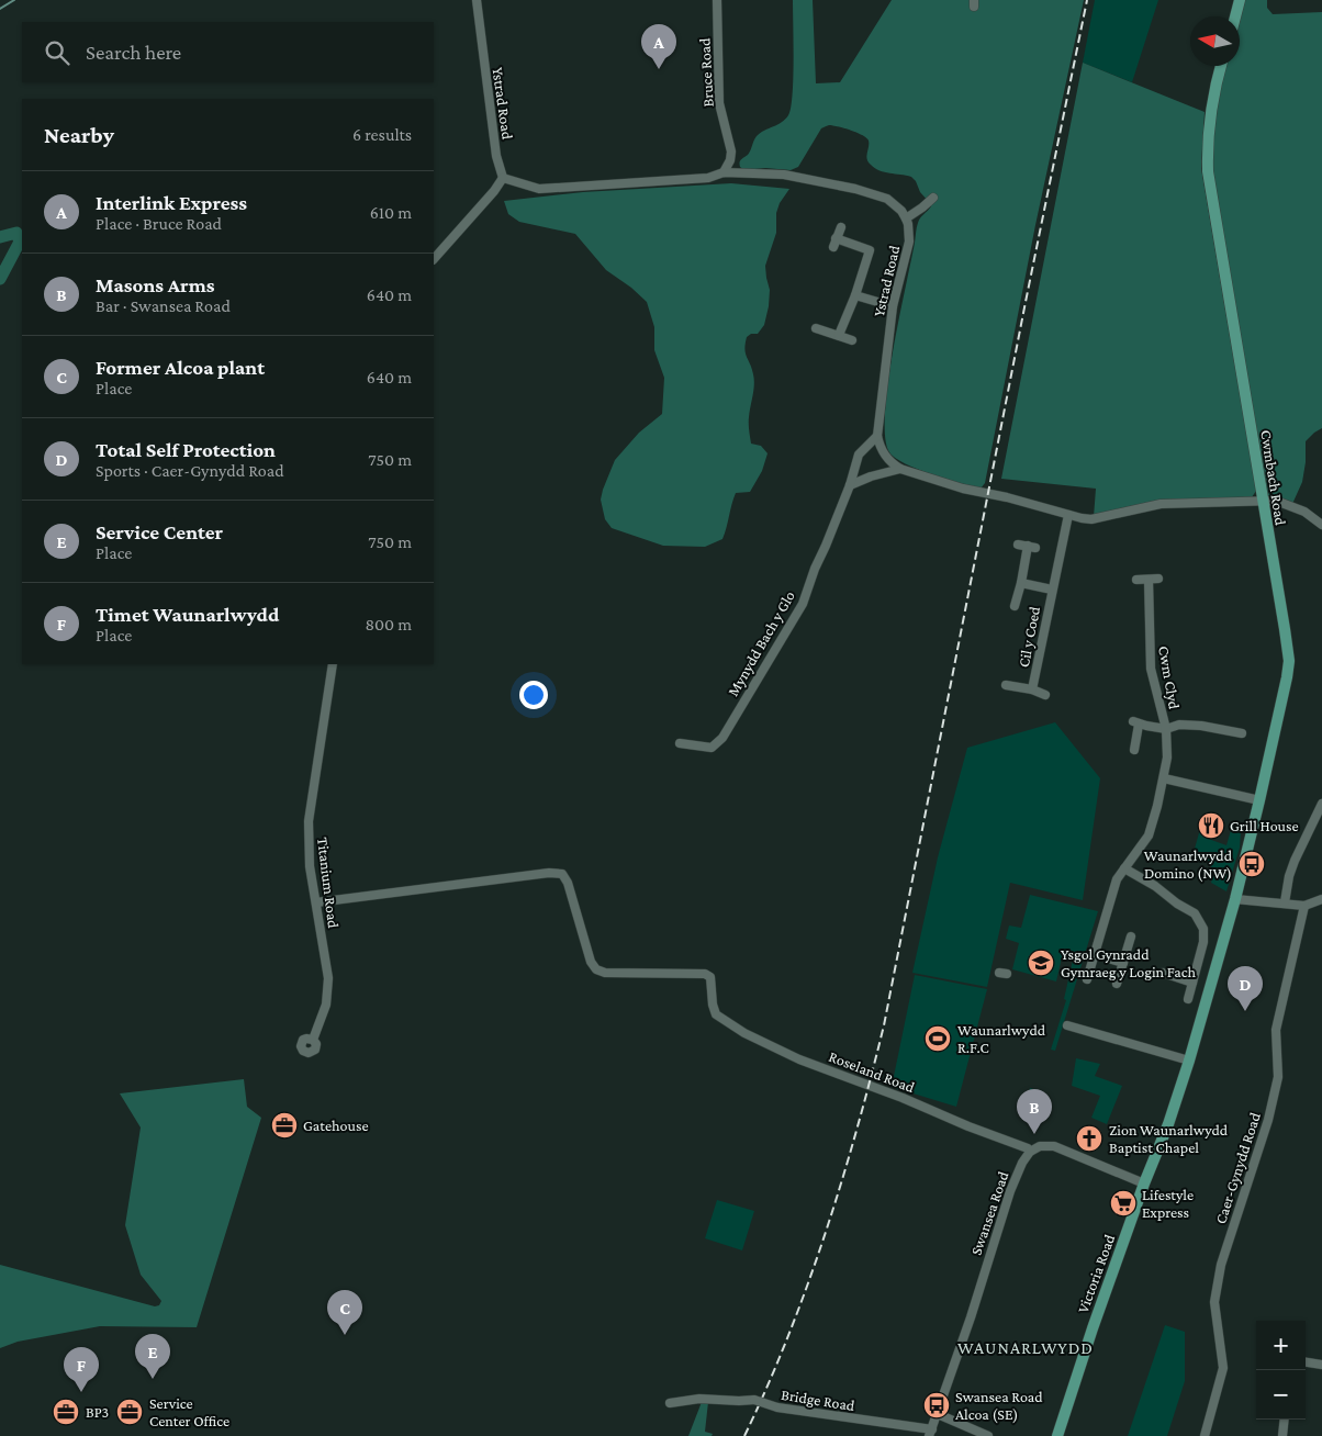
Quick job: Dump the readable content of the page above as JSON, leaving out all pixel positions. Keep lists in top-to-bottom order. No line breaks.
{"streets":{"main road":["Cwmbach Road","Victoria Road"],"street":["Bruce Road","Ystrad Road","Cil y Coed","Mynydd Bach y Glo","Cwm Clyd","Titanium Road","Roseland Road","Caer-Gynydd Road","Swansea Road","Bridge Road"]},"crossings":[["Ystrad Road","Mynydd Bach y Glo"],["Titanium Road","Roseland Road"],["Roseland Road","Swansea Road"],["Swansea Road","Bridge Road"]],"districts":["WAUNARLWYDD"],"places":{"restaurant":["Grill House"],"bus stop":["Waunarlwydd Domino (NW)","Swansea Road Alcoa (SE)"],"school or university":["Ysgol Gynradd Gymraeg y Login Fach"],"sports":["Waunarlwydd R.F.C"],"office":["Gatehouse","BP3","Service Center Office"],"church":["Zion Waunarlwydd Baptist Chapel"],"supermarket":["Lifestyle Express"]},"north":"left","page":{"search":"Search here","pins":["A","D","B","C","E","F"],"heading":["Nearby","6 results"],"list":[{"mark":"A","name":"Interlink Express","note":"Place · Bruce Road","value":"610 m"},{"mark":"B","name":"Masons Arms","note":"Bar · Swansea Road","value":"640 m"},{"mark":"C","name":"Former Alcoa plant","note":"Place","value":"640 m"},{"mark":"D","name":"Total Self Protection","note":"Sports · Caer-Gynydd Road","value":"750 m"},{"mark":"E","name":"Service Center","note":"Place","value":"750 m"},{"mark":"F","name":"Timet Waunarlwydd","note":"Place","value":"800 m"}],"map_buttons":["+","−"]}}
